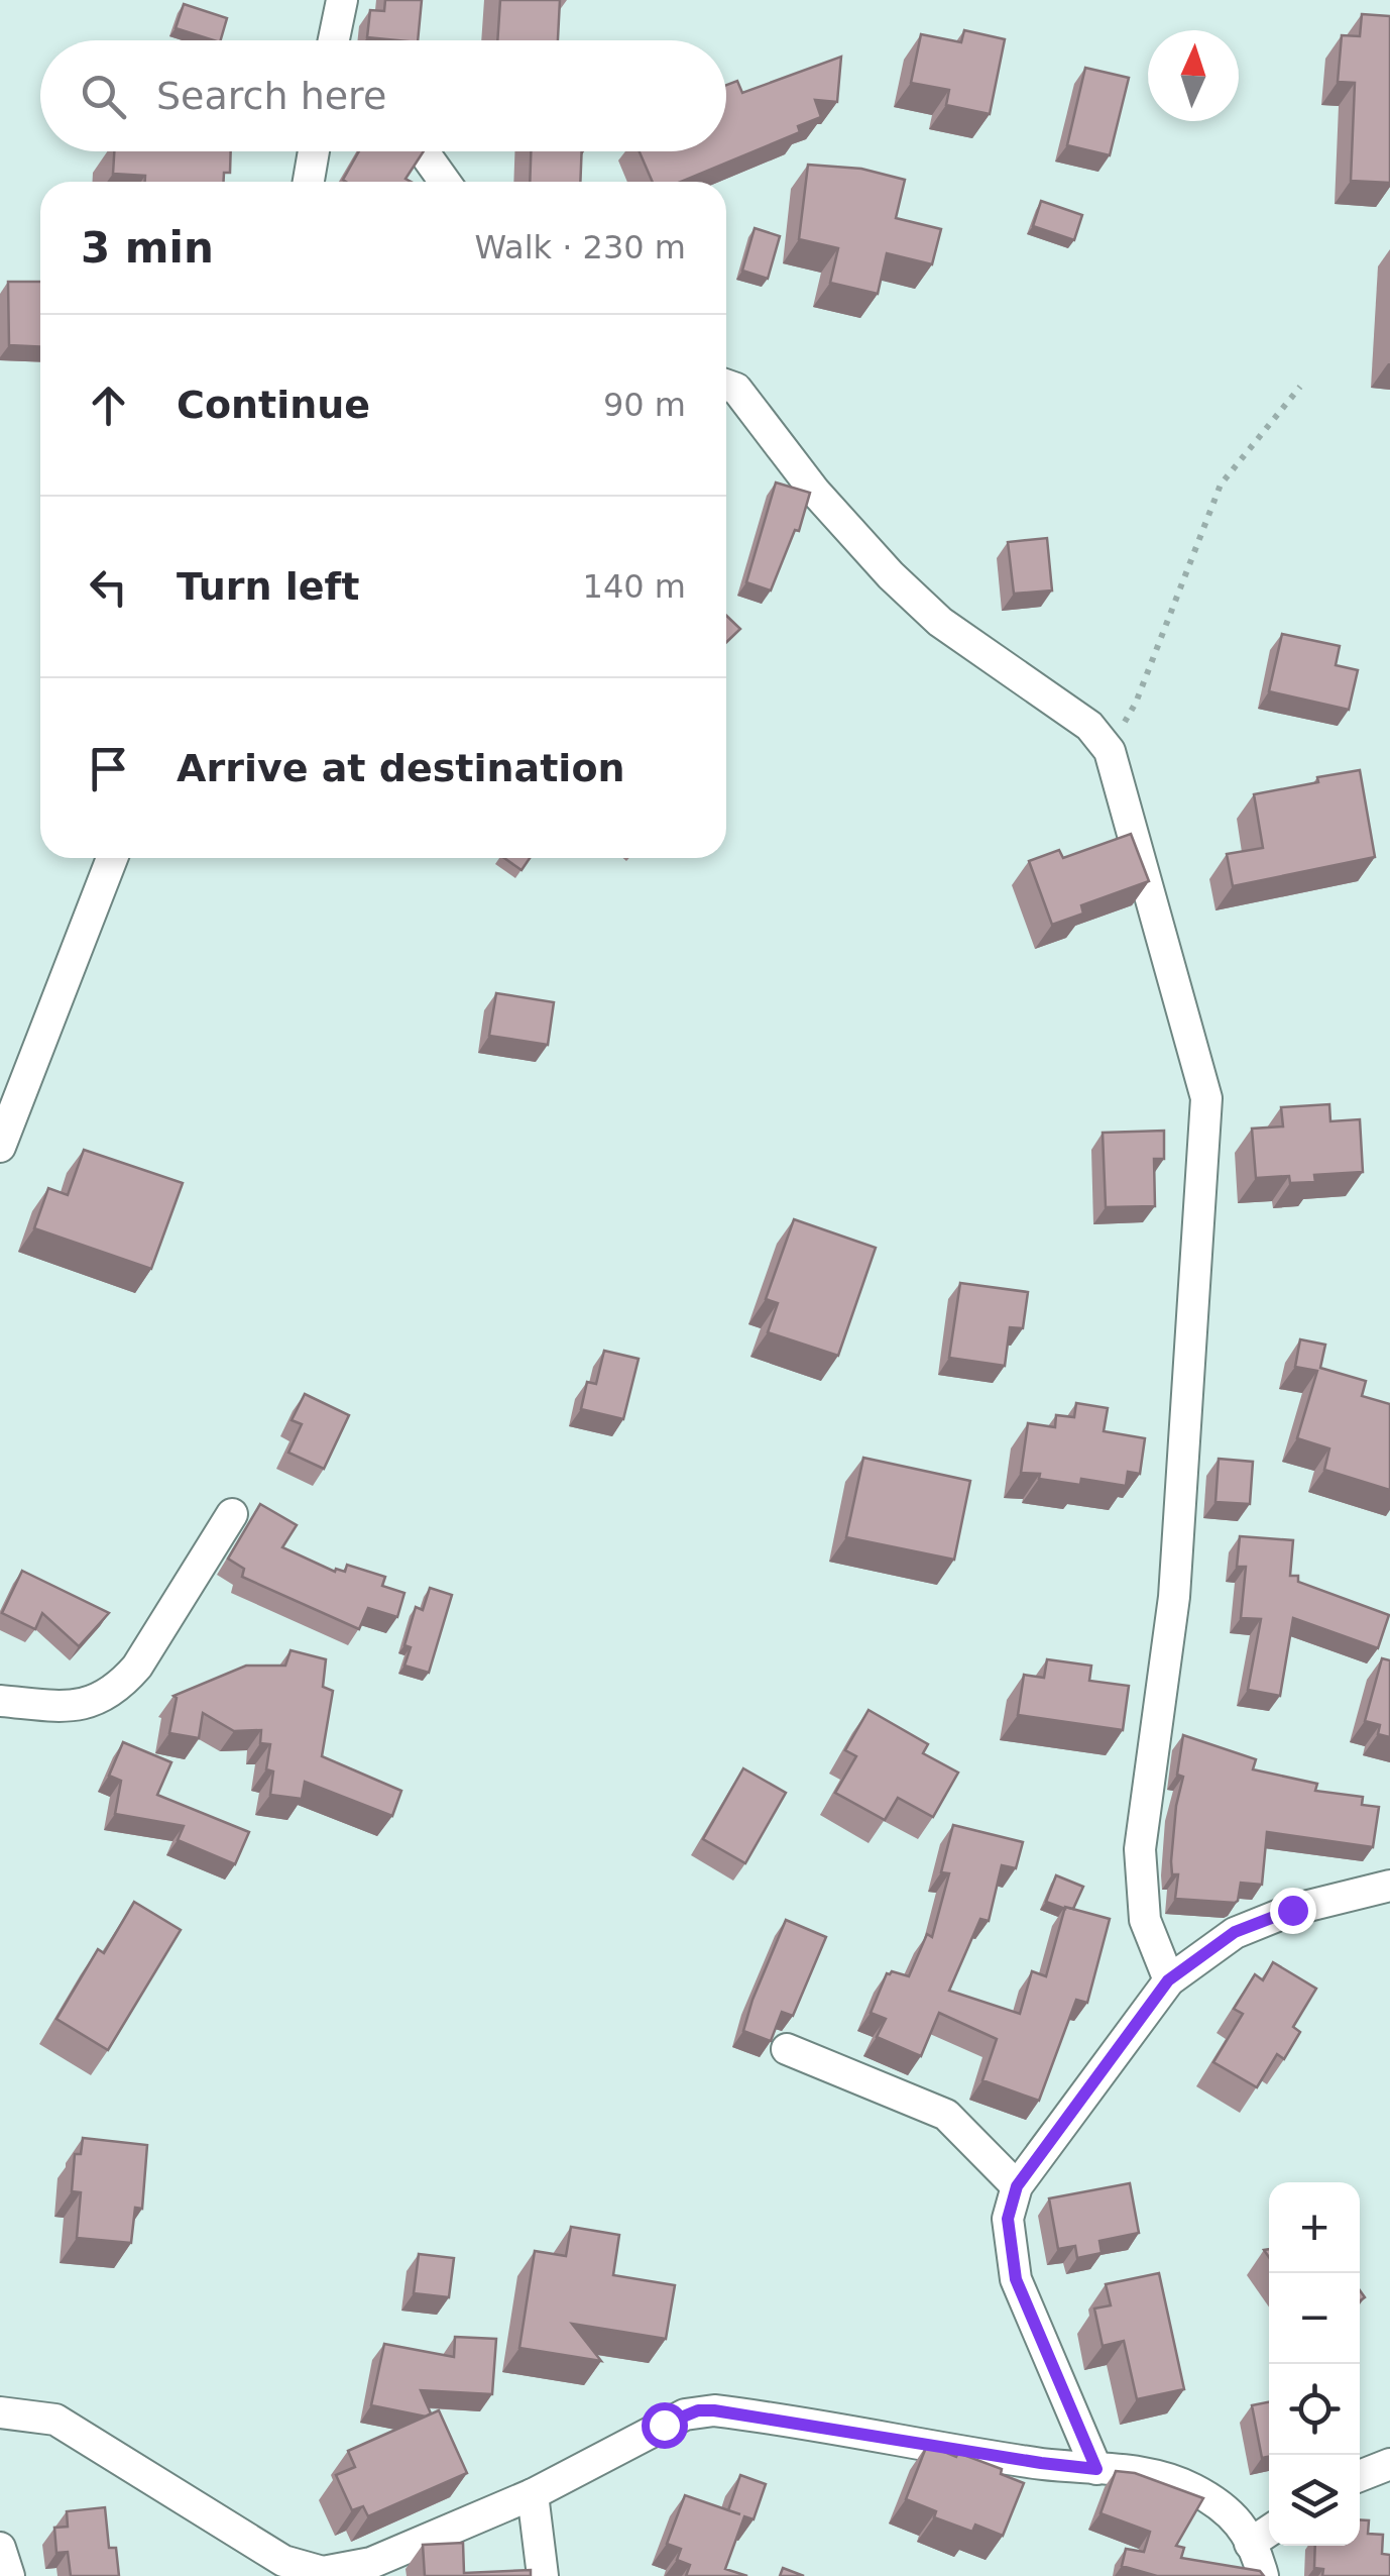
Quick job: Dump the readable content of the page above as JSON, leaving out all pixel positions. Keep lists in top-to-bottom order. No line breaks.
{"north":"top","page":{"search":"Search here","heading":["3 min","Walk · 230 m"],"list":[["Continue","90 m"],["Turn left","140 m"],"Arrive at destination"],"map_buttons":["+","−"]}}
